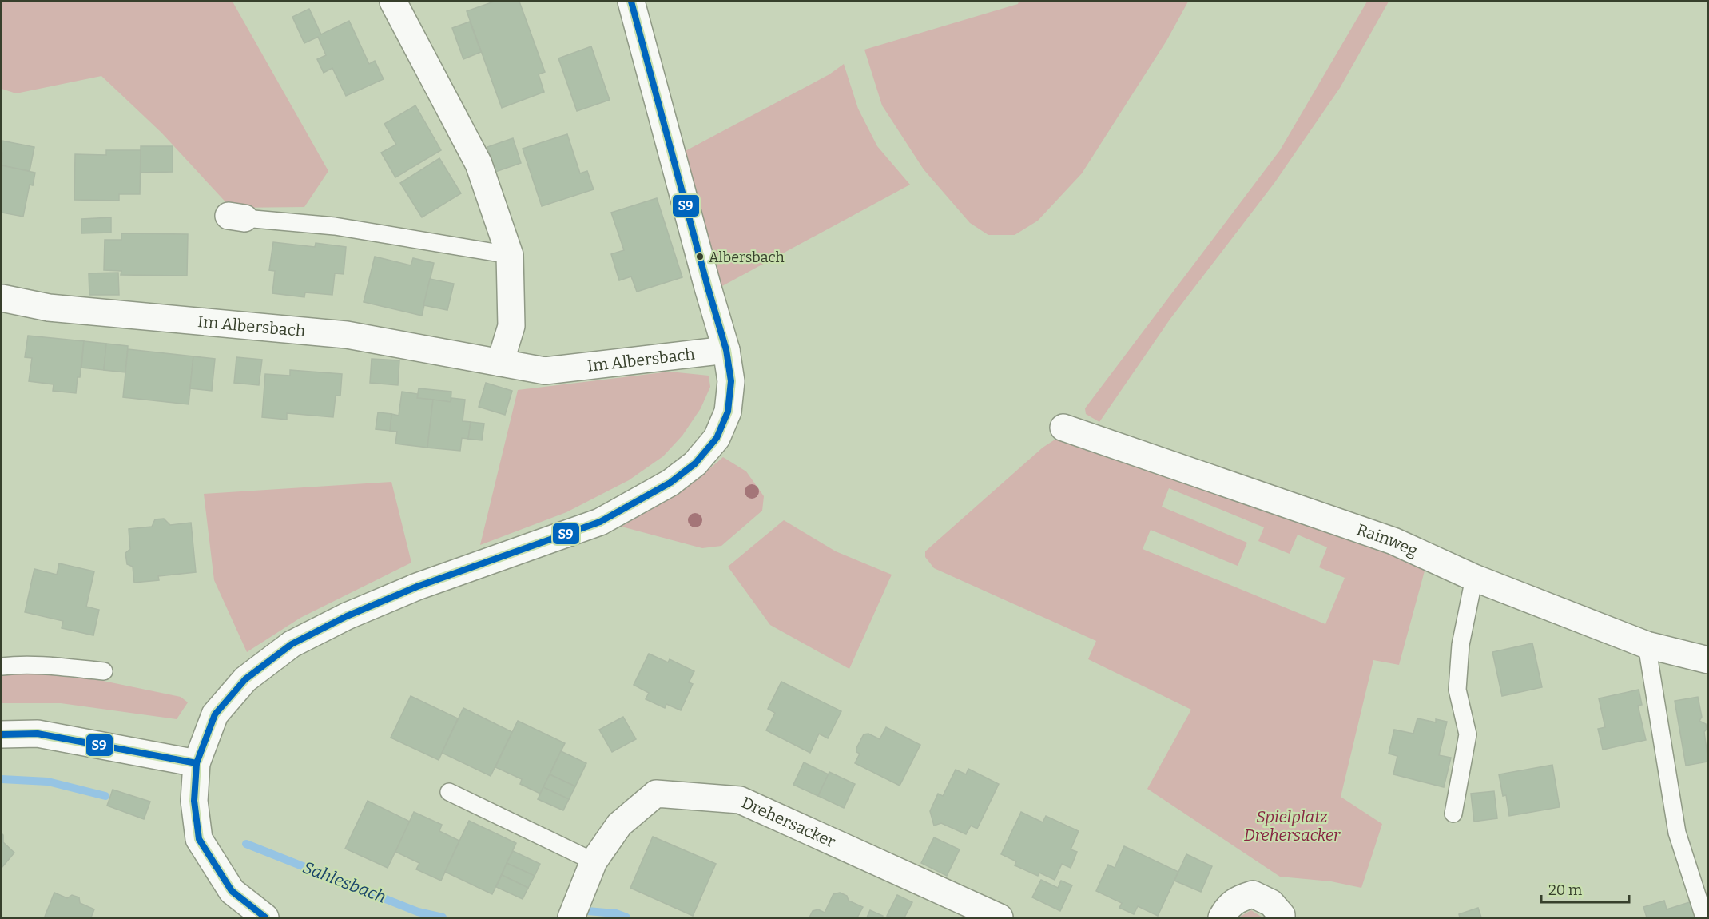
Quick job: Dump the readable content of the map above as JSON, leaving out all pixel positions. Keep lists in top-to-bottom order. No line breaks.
{"streets":{"street":["Im Albersbach","Rainweg","Drehersacker"]},"water":["Sahlesbach"],"parks":["Spielplatz Drehersacker"],"places":["Albersbach"],"lines":["transit line S9"],"scale_bar":"20 m"}
